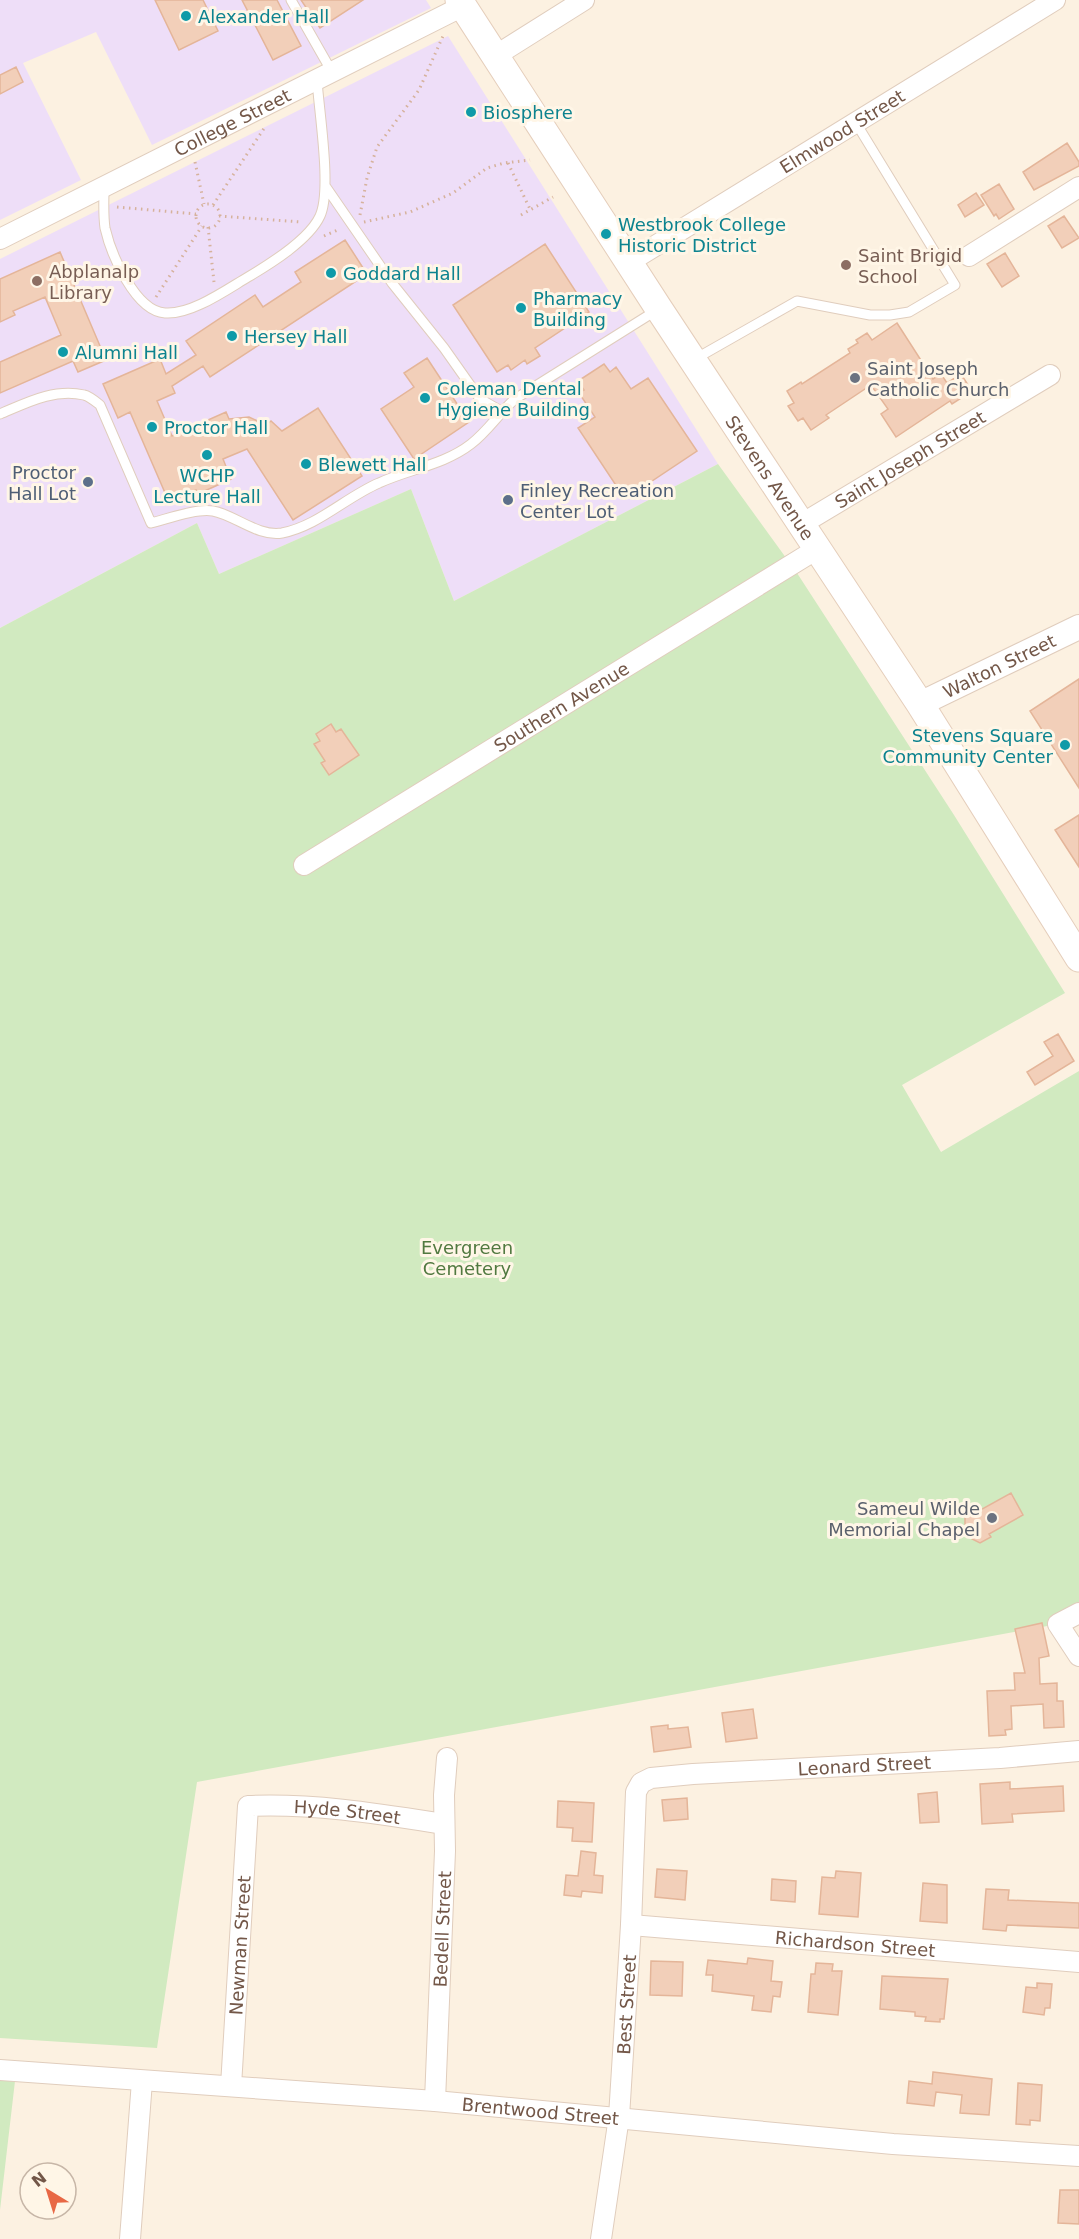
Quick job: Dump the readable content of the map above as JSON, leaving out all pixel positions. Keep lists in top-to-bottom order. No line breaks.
{"streets":{"main road":["Stevens Avenue"],"street":["College Street","Elmwood Street","Saint Joseph Street","Walton Street","Southern Avenue","Leonard Street","Hyde Street","Bedell Street","Richardson Street","Newman Street","Best Street","Brentwood Street"]},"crossings":[["College Street","Stevens Avenue"],["Elmwood Street","Stevens Avenue"],["Saint Joseph Street","Stevens Avenue"],["Stevens Avenue","Walton Street"],["Stevens Avenue","Southern Avenue"],["Leonard Street","Best Street"],["Hyde Street","Bedell Street"],["Hyde Street","Newman Street"],["Bedell Street","Brentwood Street"],["Richardson Street","Best Street"],["Newman Street","Brentwood Street"],["Best Street","Brentwood Street"]],"parks":["Evergreen Cemetery"],"places":["Alexander Hall","Biosphere","Westbrook College Historic District","Saint Brigid School","Goddard Hall","Abplanalp Library","Pharmacy Building","Hersey Hall","Alumni Hall","Saint Joseph Catholic Church","Coleman Dental Hygiene Building","Proctor Hall","WCHP Lecture Hall","Blewett Hall","Proctor Hall Lot","Finley Recreation Center Lot","Stevens Square Community Center","Sameul Wilde Memorial Chapel"],"north":"top left"}
